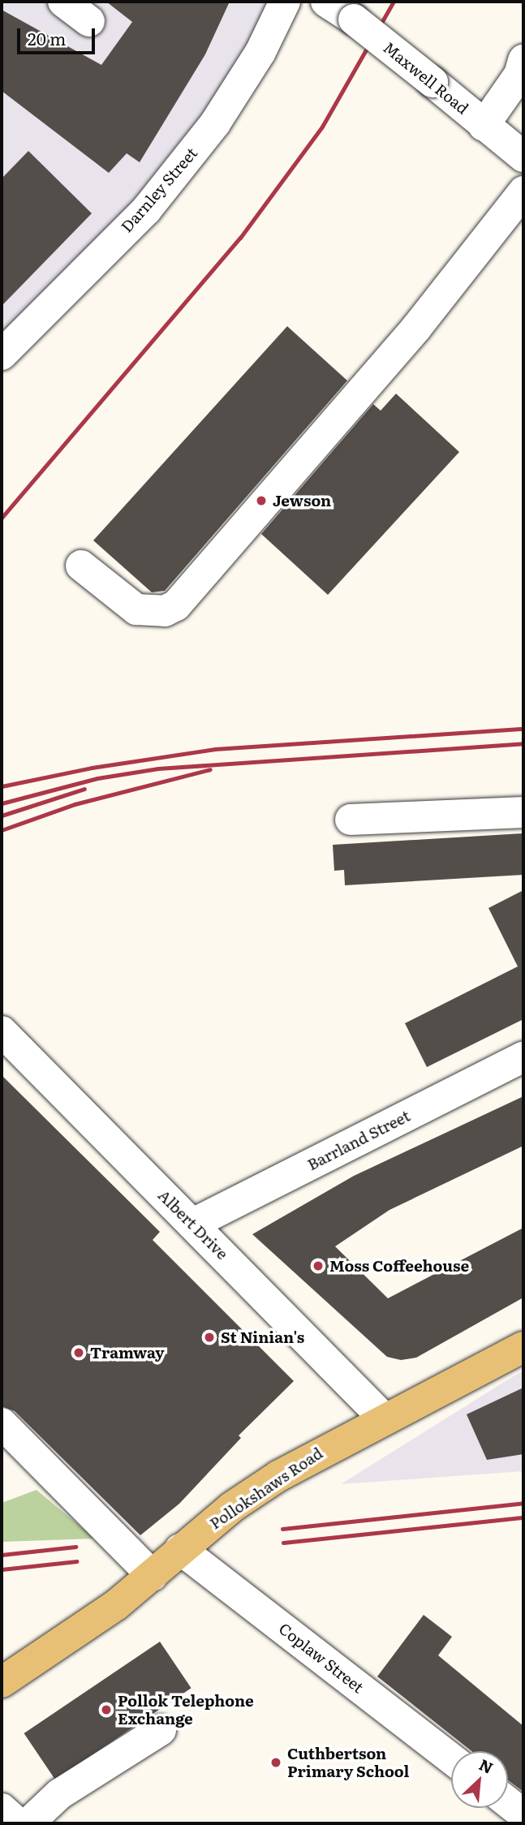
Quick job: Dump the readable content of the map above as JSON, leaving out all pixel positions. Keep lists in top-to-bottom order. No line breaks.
{"streets":{"main road":["Pollokshaws Road"],"street":["Maxwell Road","Darnley Street","Barrland Street","Albert Drive","Coplaw Street"]},"crossings":[["Barrland Street","Albert Drive"],["Albert Drive","Pollokshaws Road"],["Pollokshaws Road","Coplaw Street"]],"places":["Jewson","Moss Coffeehouse","St Ninian's","Tramway","Pollok Telephone Exchange","Cuthbertson Primary School"],"scale_bar":"20 m","north":"top right"}
